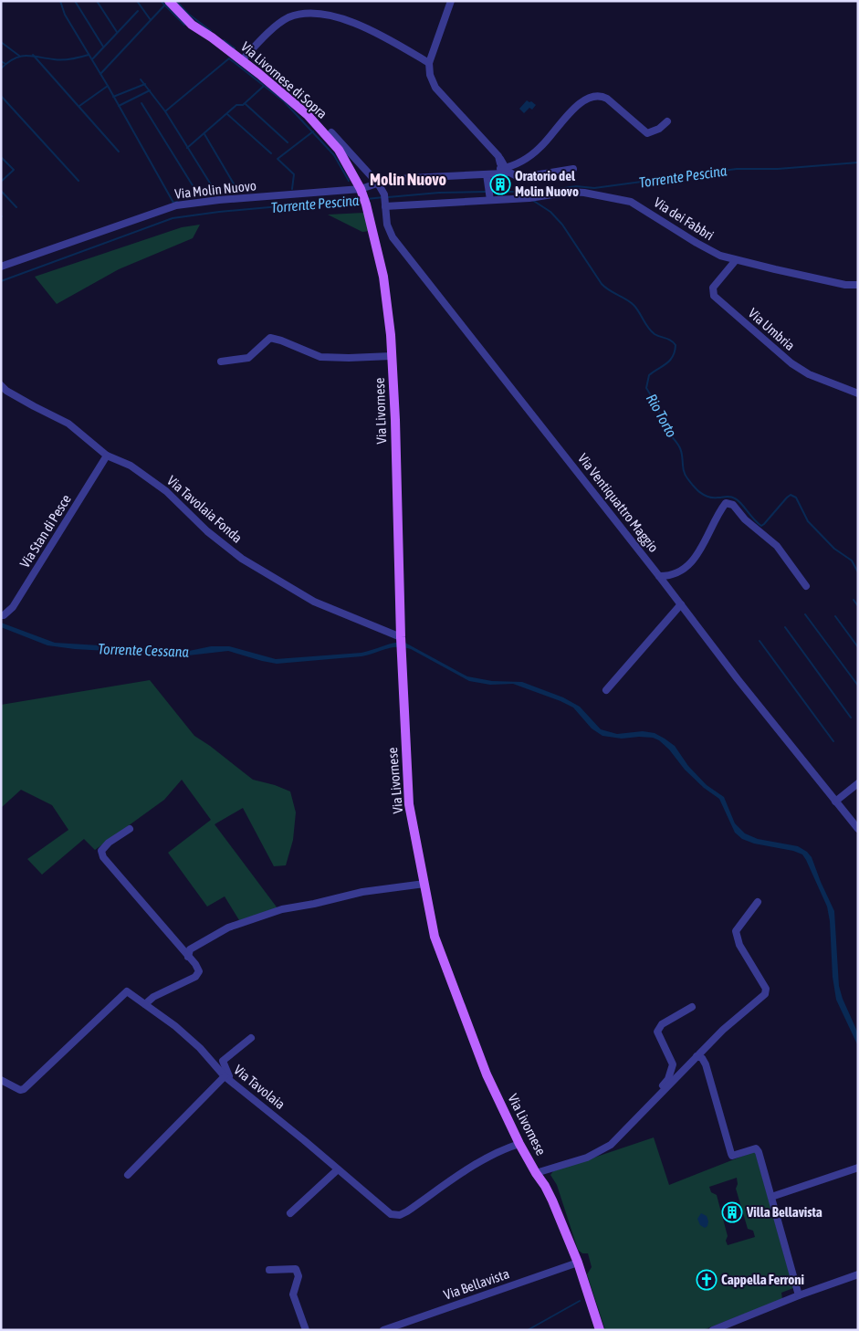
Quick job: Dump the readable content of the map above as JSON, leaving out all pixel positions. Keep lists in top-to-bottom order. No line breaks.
{"streets":{"main road":["Via Livornese di Sopra","Via Livornese"],"street":["Via Molin Nuovo","Via dei Fabbri","Via Umbria","Via Ventiquattro Maggio","Via Tavolaia Fonda","Via Stan di Pesce","Via Tavolaia","Via Bellavista"]},"crossings":[["Via Livornese di Sopra","Via Molin Nuovo"],["Via Livornese di Sopra","Via Livornese"],["Via Livornese di Sopra","Via Ventiquattro Maggio"],["Via Molin Nuovo","Via Livornese"],["Via Molin Nuovo","Via Ventiquattro Maggio"],["Via dei Fabbri","Via Umbria"],["Via dei Fabbri","Via Ventiquattro Maggio"],["Via Livornese","Via Tavolaia Fonda"],["Via Livornese","Via Tavolaia"],["Via Livornese","Via Bellavista"],["Via Tavolaia Fonda","Via Stan di Pesce"]],"districts":["Molin Nuovo"],"water":["Torrente Pescina","Rio Torto","Torrente Cessana"],"places":{"building":["Oratorio del Molin Nuovo","Villa Bellavista"],"church":["Cappella Ferroni"]}}
